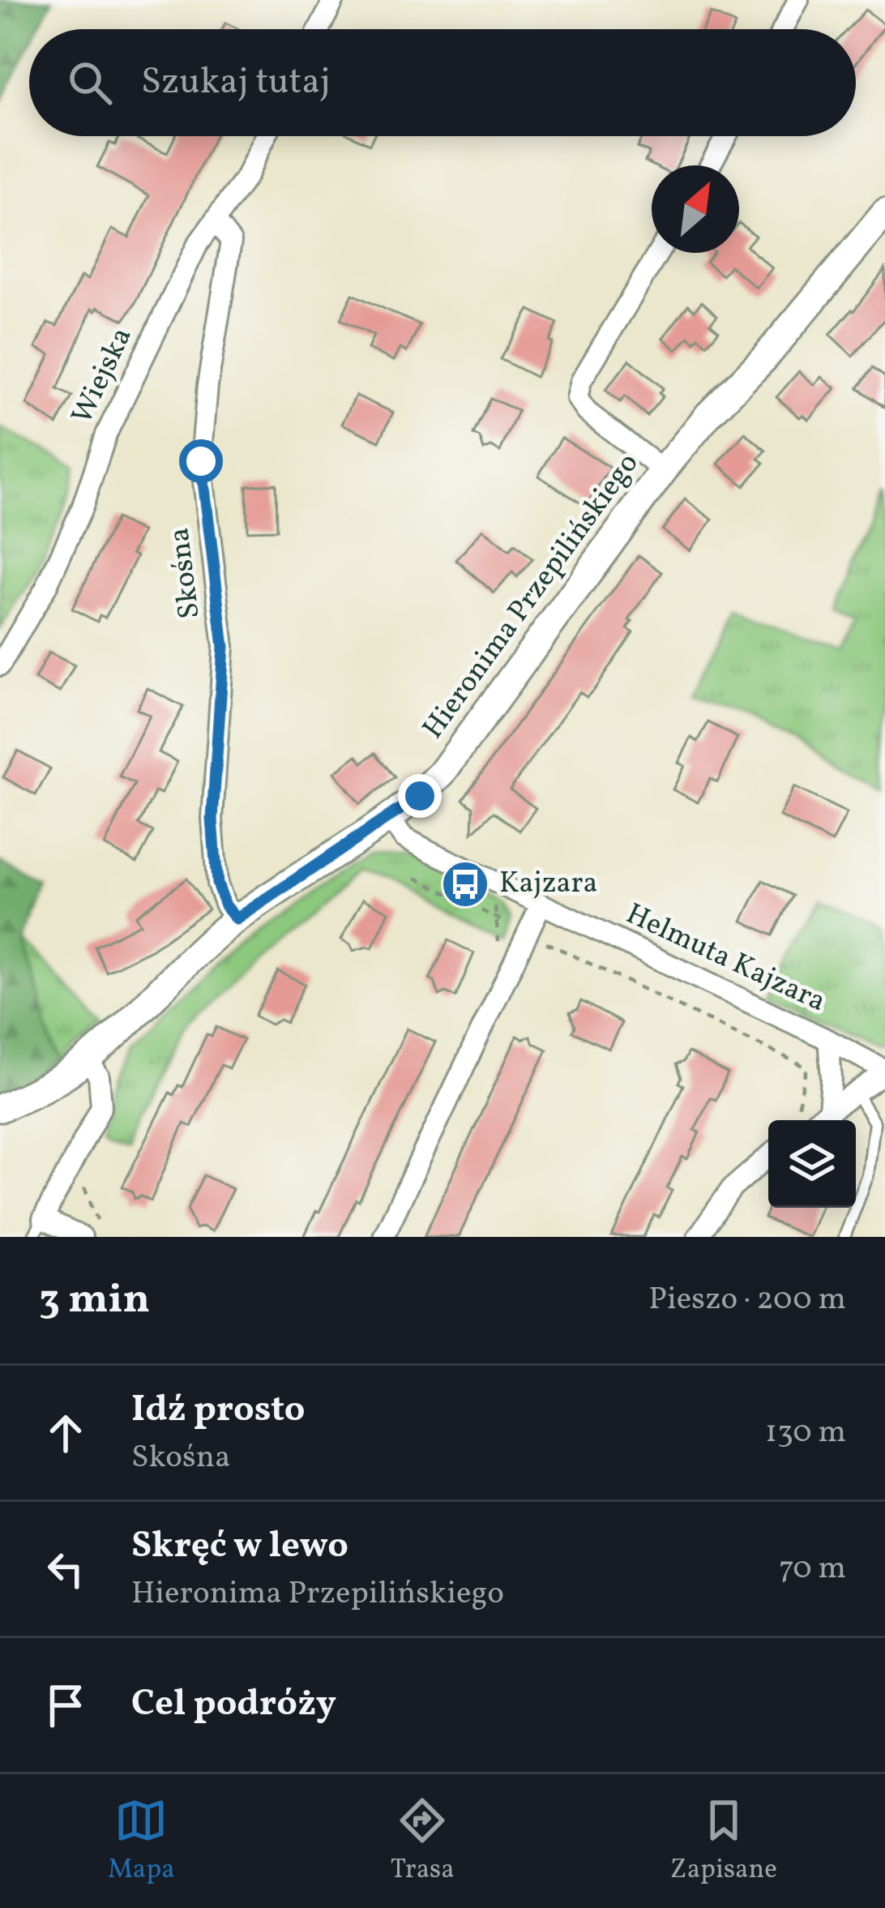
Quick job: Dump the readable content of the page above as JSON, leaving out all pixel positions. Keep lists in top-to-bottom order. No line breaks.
{"streets":{"street":["Wiejska","Skośna","Hieronima Przepilińskiego","Helmuta Kajzara"]},"crossings":[["Wiejska","Skośna"],["Skośna","Hieronima Przepilińskiego"],["Hieronima Przepilińskiego","Helmuta Kajzara"]],"places":{"bus stop":["Kajzara"]},"north":"top right","page":{"search":"Szukaj tutaj","heading":["3 min","Pieszo · 200 m"],"list":[["Idź prosto","Skośna","130 m"],["Skręć w lewo","Hieronima Przepilińskiego","70 m"],"Cel podróży"],"nav":["Mapa","Trasa","Zapisane"]}}
